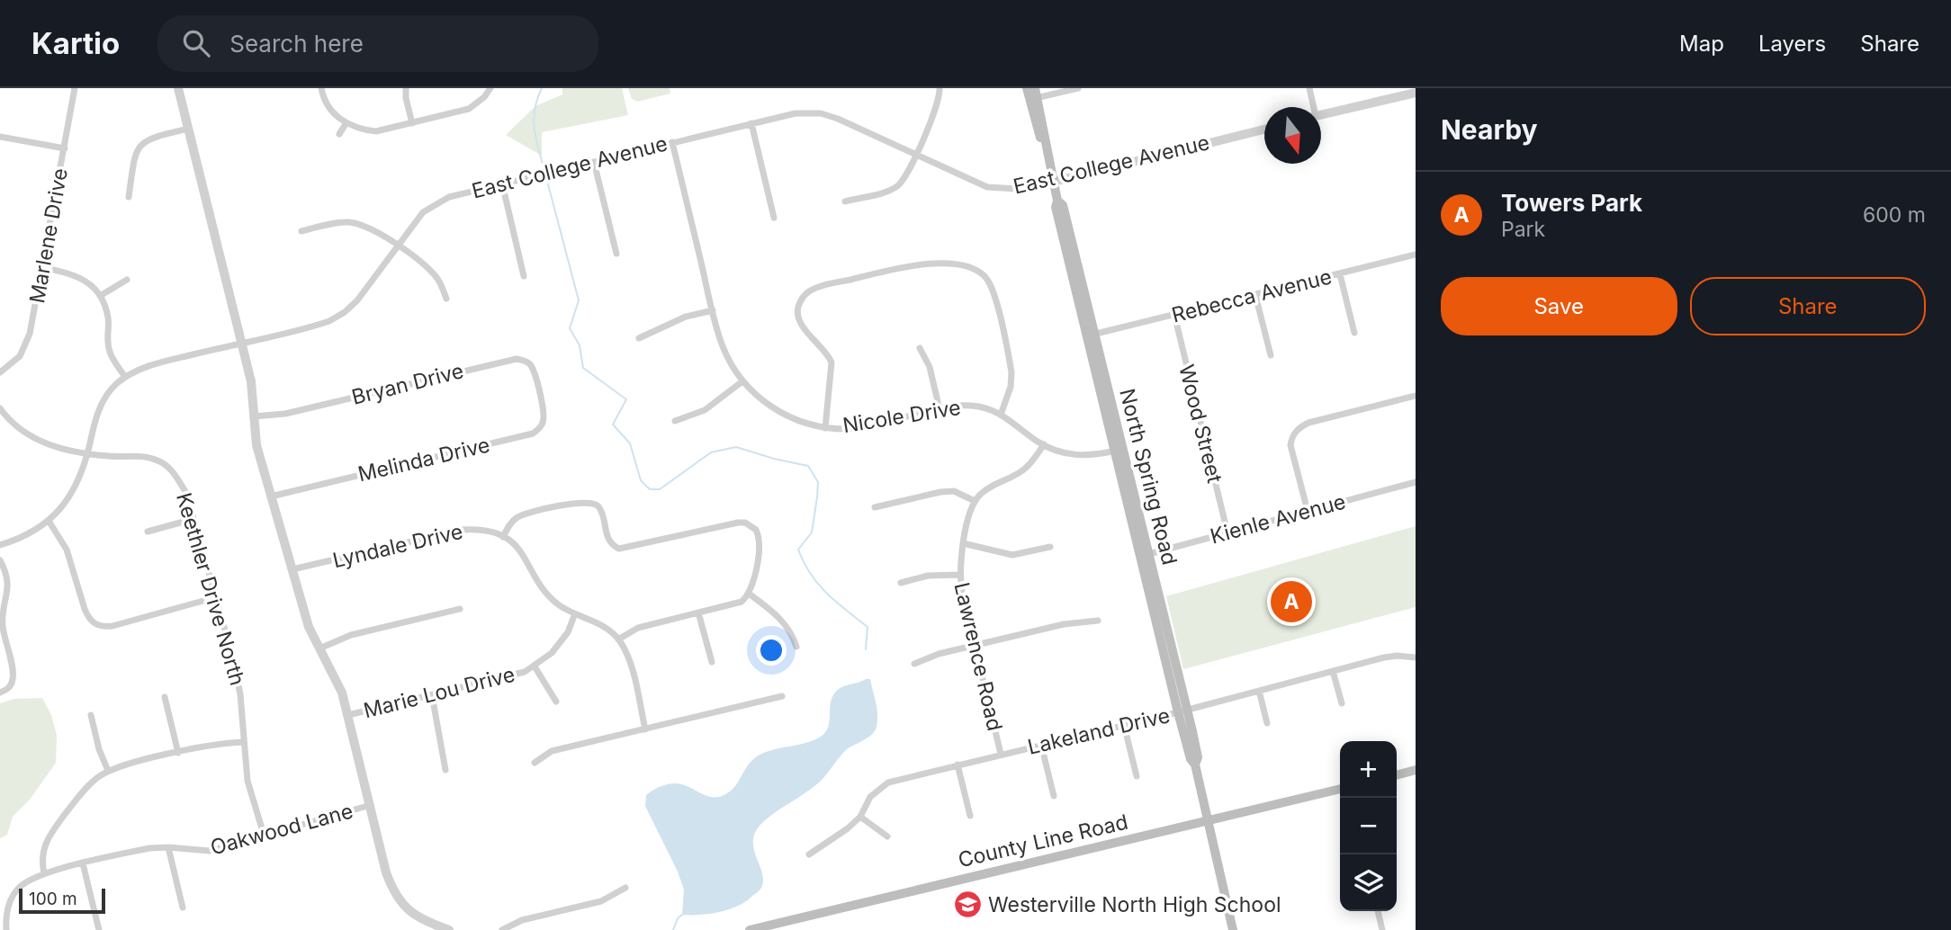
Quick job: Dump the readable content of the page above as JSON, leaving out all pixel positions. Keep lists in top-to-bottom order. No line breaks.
{"streets":{"main road":["North Spring Road","County Line Road"],"street":["East College Avenue","Marlene Drive","Rebecca Avenue","Bryan Drive","Nicole Drive","Wood Street","Melinda Drive","Kienle Avenue","Lyndale Drive","Keethler Drive North","Lawrence Road","Marie Lou Drive","Lakeland Drive","Oakwood Lane"]},"crossings":[["East College Avenue","Nicole Drive"],["East College Avenue","North Spring Road"],["East College Avenue","Keethler Drive North"],["Rebecca Avenue","Wood Street"],["Rebecca Avenue","North Spring Road"],["Bryan Drive","Melinda Drive"],["Nicole Drive","North Spring Road"],["Wood Street","Kienle Avenue"],["North Spring Road","Kienle Avenue"],["North Spring Road","Lakeland Drive"],["North Spring Road","County Line Road"],["Keethler Drive North","Oakwood Lane"],["Lawrence Road","Lakeland Drive"]],"places":{"school or university":["Westerville North High School"]},"scale_bar":"100 m","north":"bottom","page":{"header":"Kartio","search":"Search here","nav":["Map","Layers","Share"],"heading":"Nearby","list":[{"mark":"A","name":"Towers Park","note":"Park","value":"600 m"}],"buttons":["Save","Share"],"pins":"A","map_buttons":["+","−"],"scale":"100 m"}}
